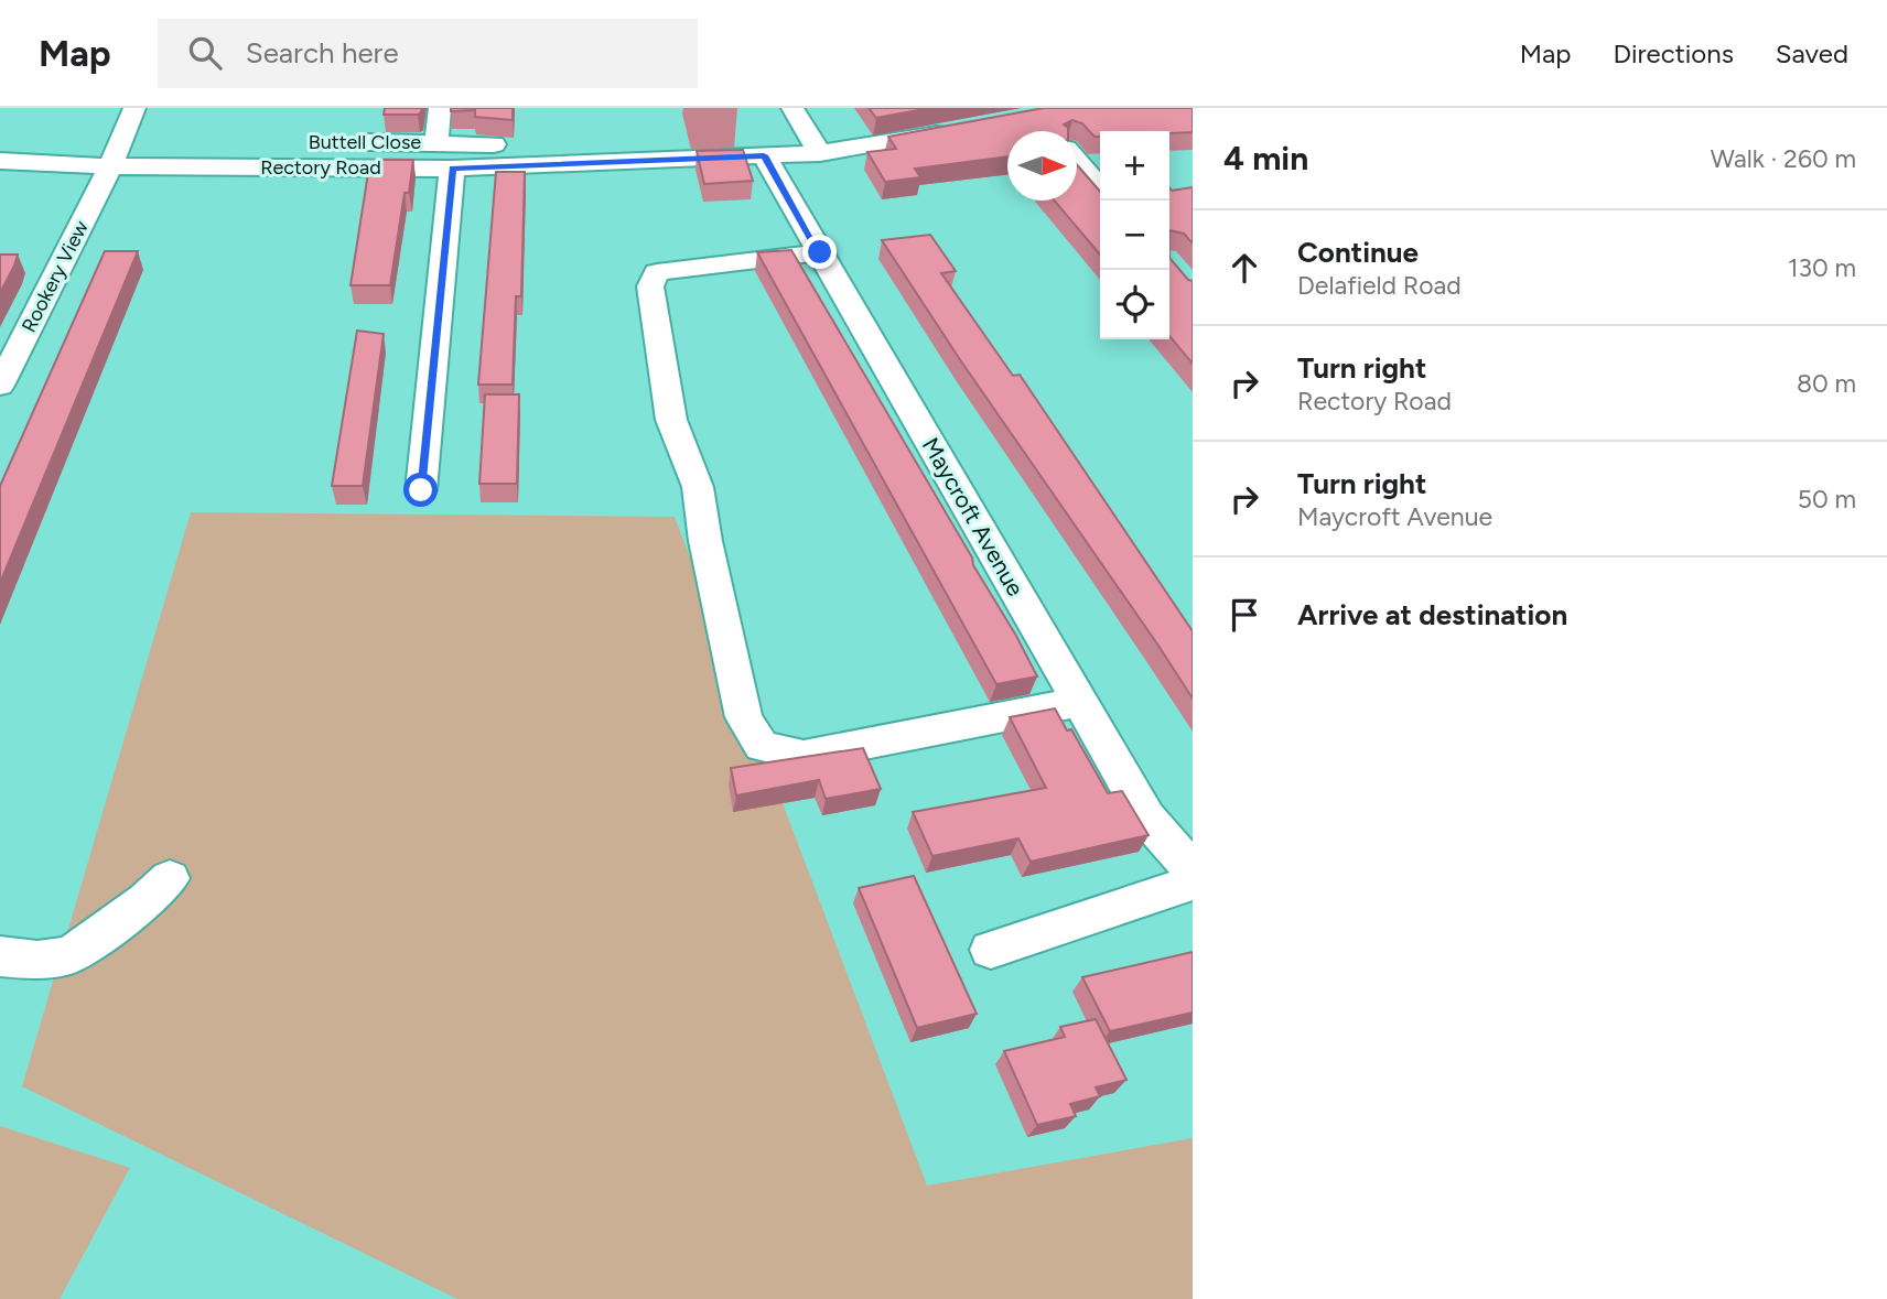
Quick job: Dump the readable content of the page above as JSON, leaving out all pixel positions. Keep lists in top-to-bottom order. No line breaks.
{"streets":{"street":["Buttell Close","Rectory Road","Rookery View","Maycroft Avenue"]},"crossings":[["Rectory Road","Rookery View"],["Rectory Road","Maycroft Avenue"]],"north":"right","page":{"header":"Map","search":"Search here","nav":["Map","Directions","Saved"],"heading":["4 min","Walk · 260 m"],"map_buttons":["+","−"],"list":[["Continue","Delafield Road","130 m"],["Turn right","Rectory Road","80 m"],["Turn right","Maycroft Avenue","50 m"],"Arrive at destination"]}}
